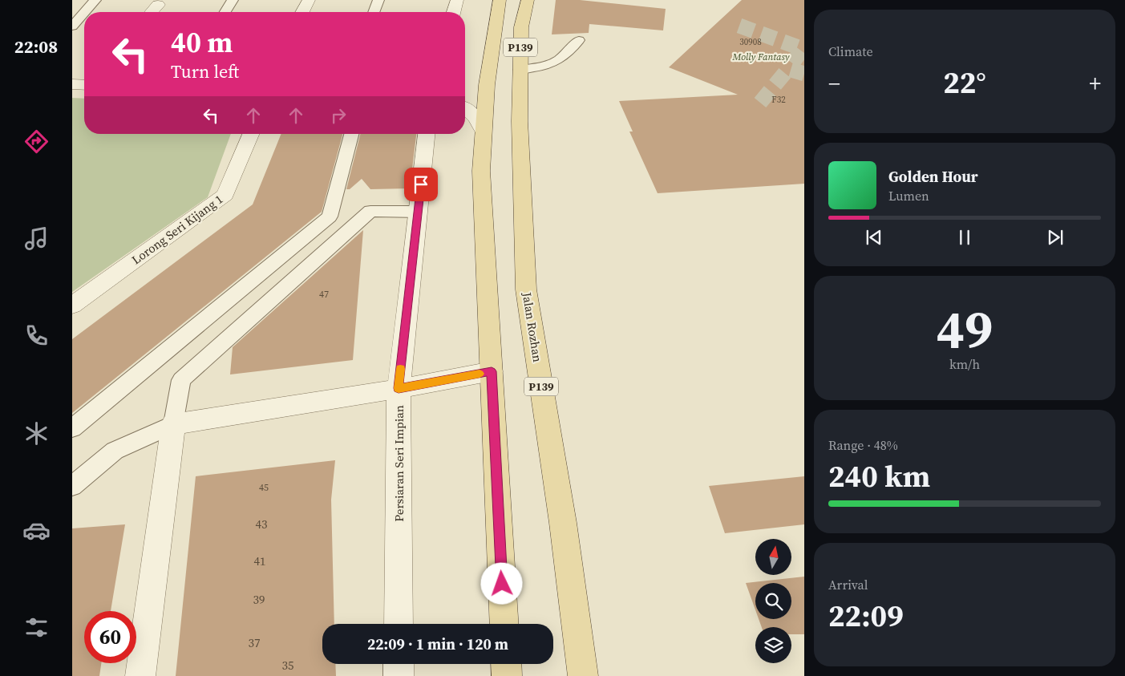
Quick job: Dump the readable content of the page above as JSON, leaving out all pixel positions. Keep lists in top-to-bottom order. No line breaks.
{"streets":{"main road":["P139","Jalan Rozhan"],"street":["Lorong Seri Kijang 1","Persiaran Seri Impian"]},"parks":["Molly Fantasy"],"house_numbers":["30908","F32","47","45","43","41","39","37","35"],"north":"top","page":{"tabs":"22:08","tile":["Climate",["49","km/h"],["Range · 48%","240 km"],["Arrival","22:09"]],"turn":["40 m","Turn left"],"heat":["−","22°","+"],"song":["Golden Hour","Lumen"],"limit":"60","trip":"22:09 · 1 min · 120 m"}}
